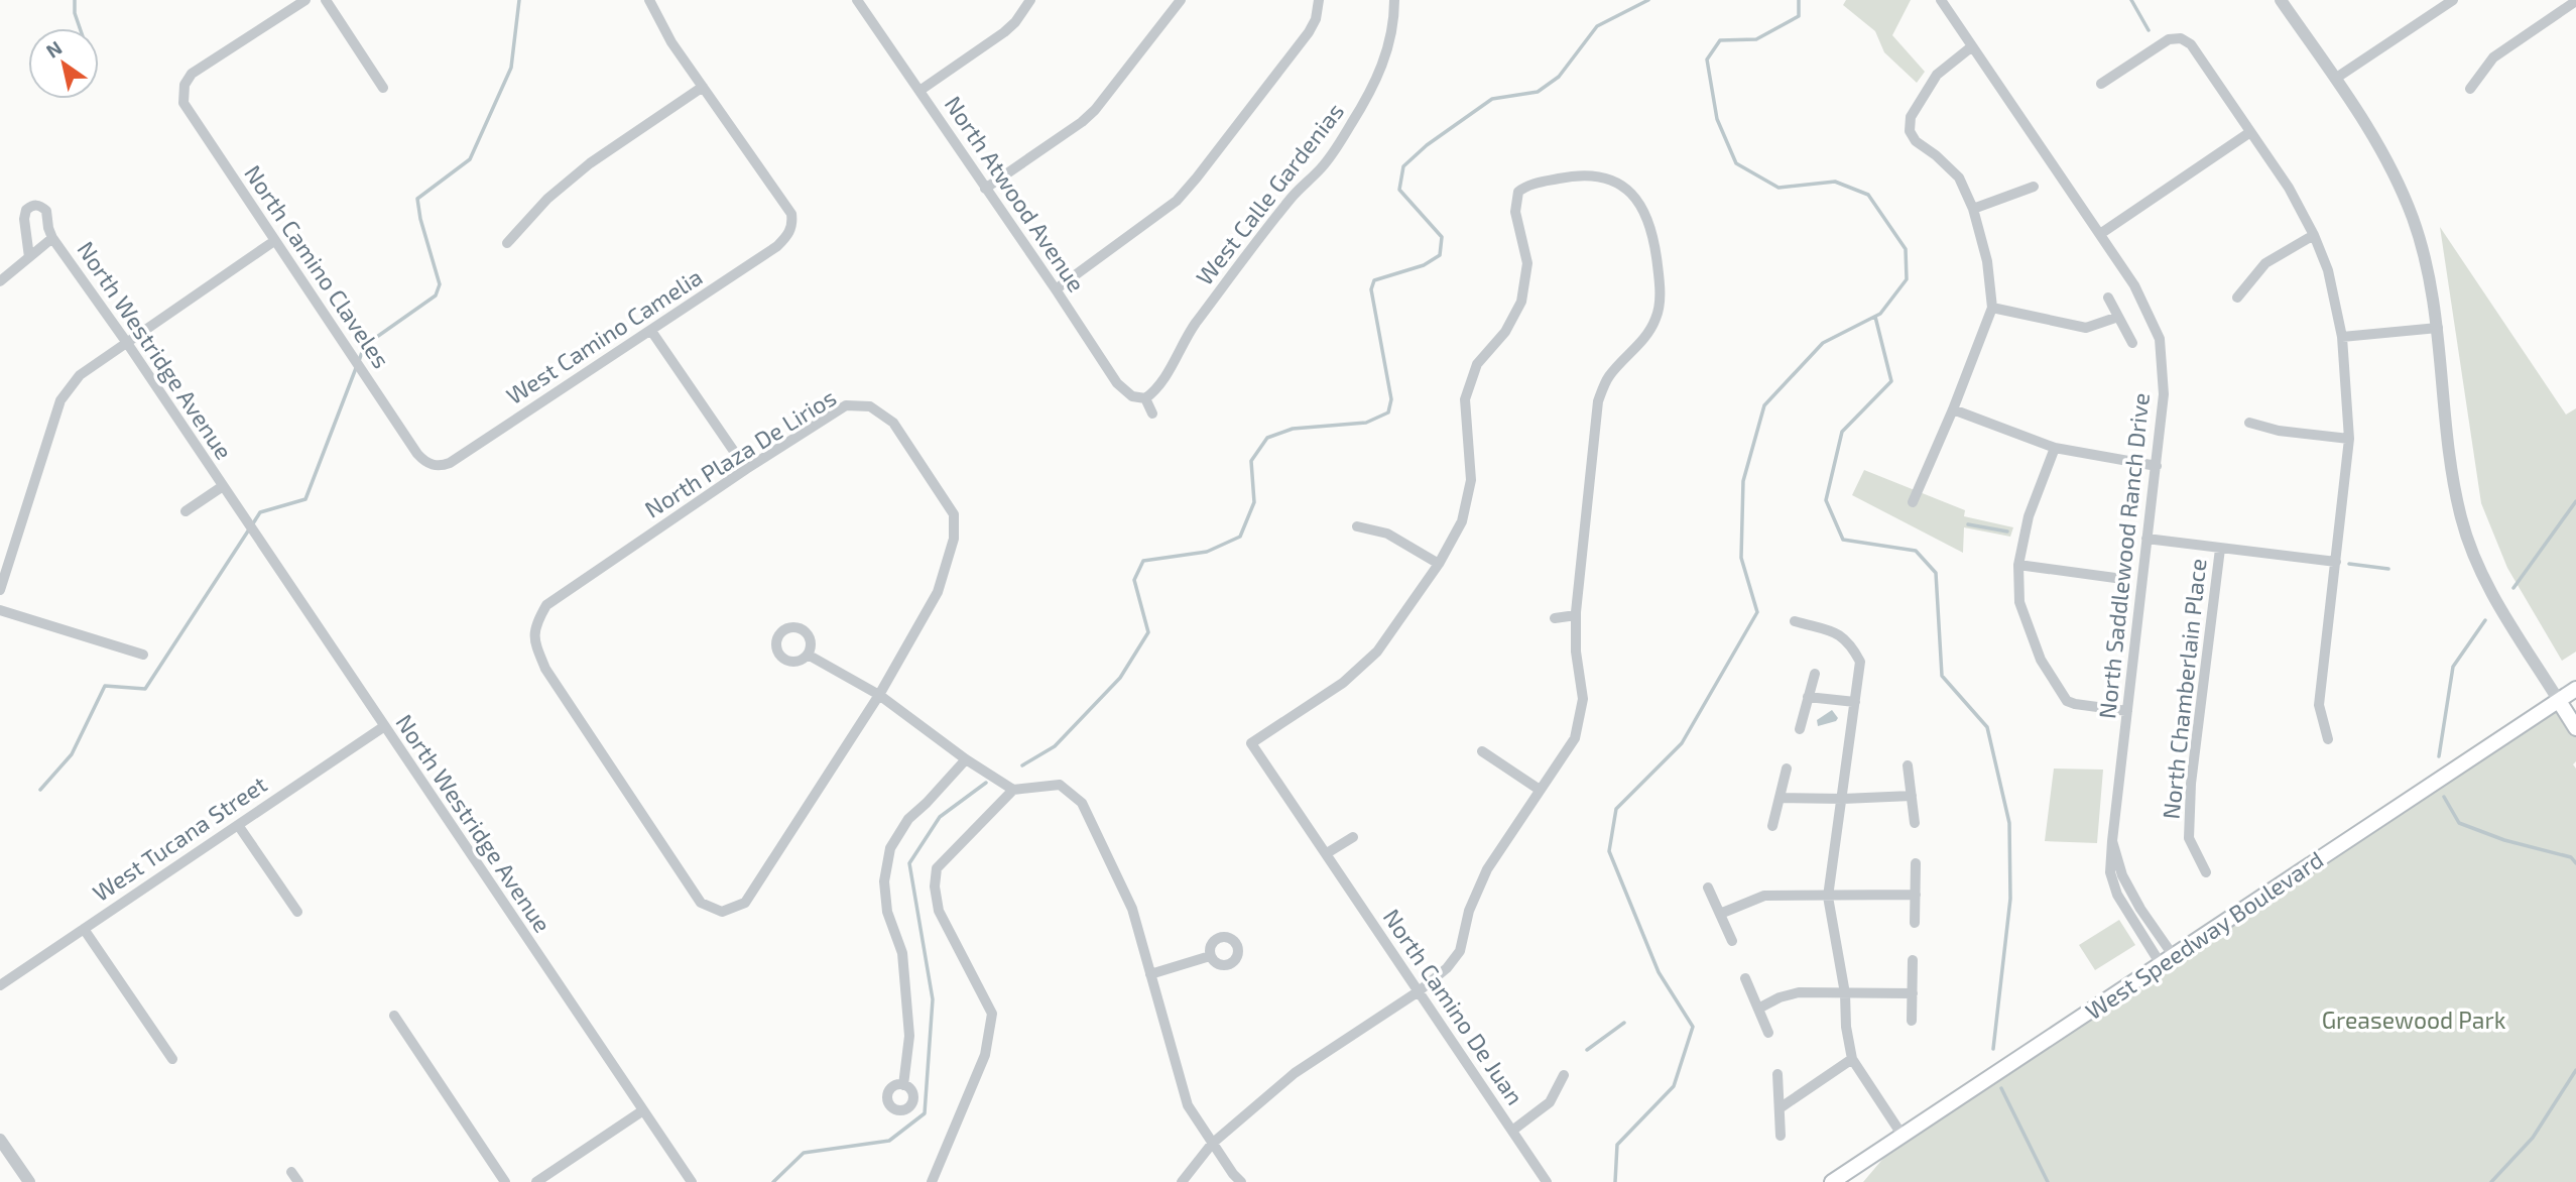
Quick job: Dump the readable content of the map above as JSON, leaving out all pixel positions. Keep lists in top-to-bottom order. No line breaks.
{"streets":{"main road":["West Speedway Boulevard"],"street":["North Atwood Avenue","West Calle Gardenias","North Camino Claveles","West Camino Camelia","North Westridge Avenue","North Plaza De Lirios","North Saddlewood Ranch Drive","North Chamberlain Place","West Tucana Street","North Camino De Juan"]},"crossings":[["North Atwood Avenue","West Calle Gardenias"],["North Camino Claveles","West Camino Camelia"],["North Westridge Avenue","West Tucana Street"],["North Saddlewood Ranch Drive","West Speedway Boulevard"]],"parks":["Greasewood Park"],"north":"top left"}
